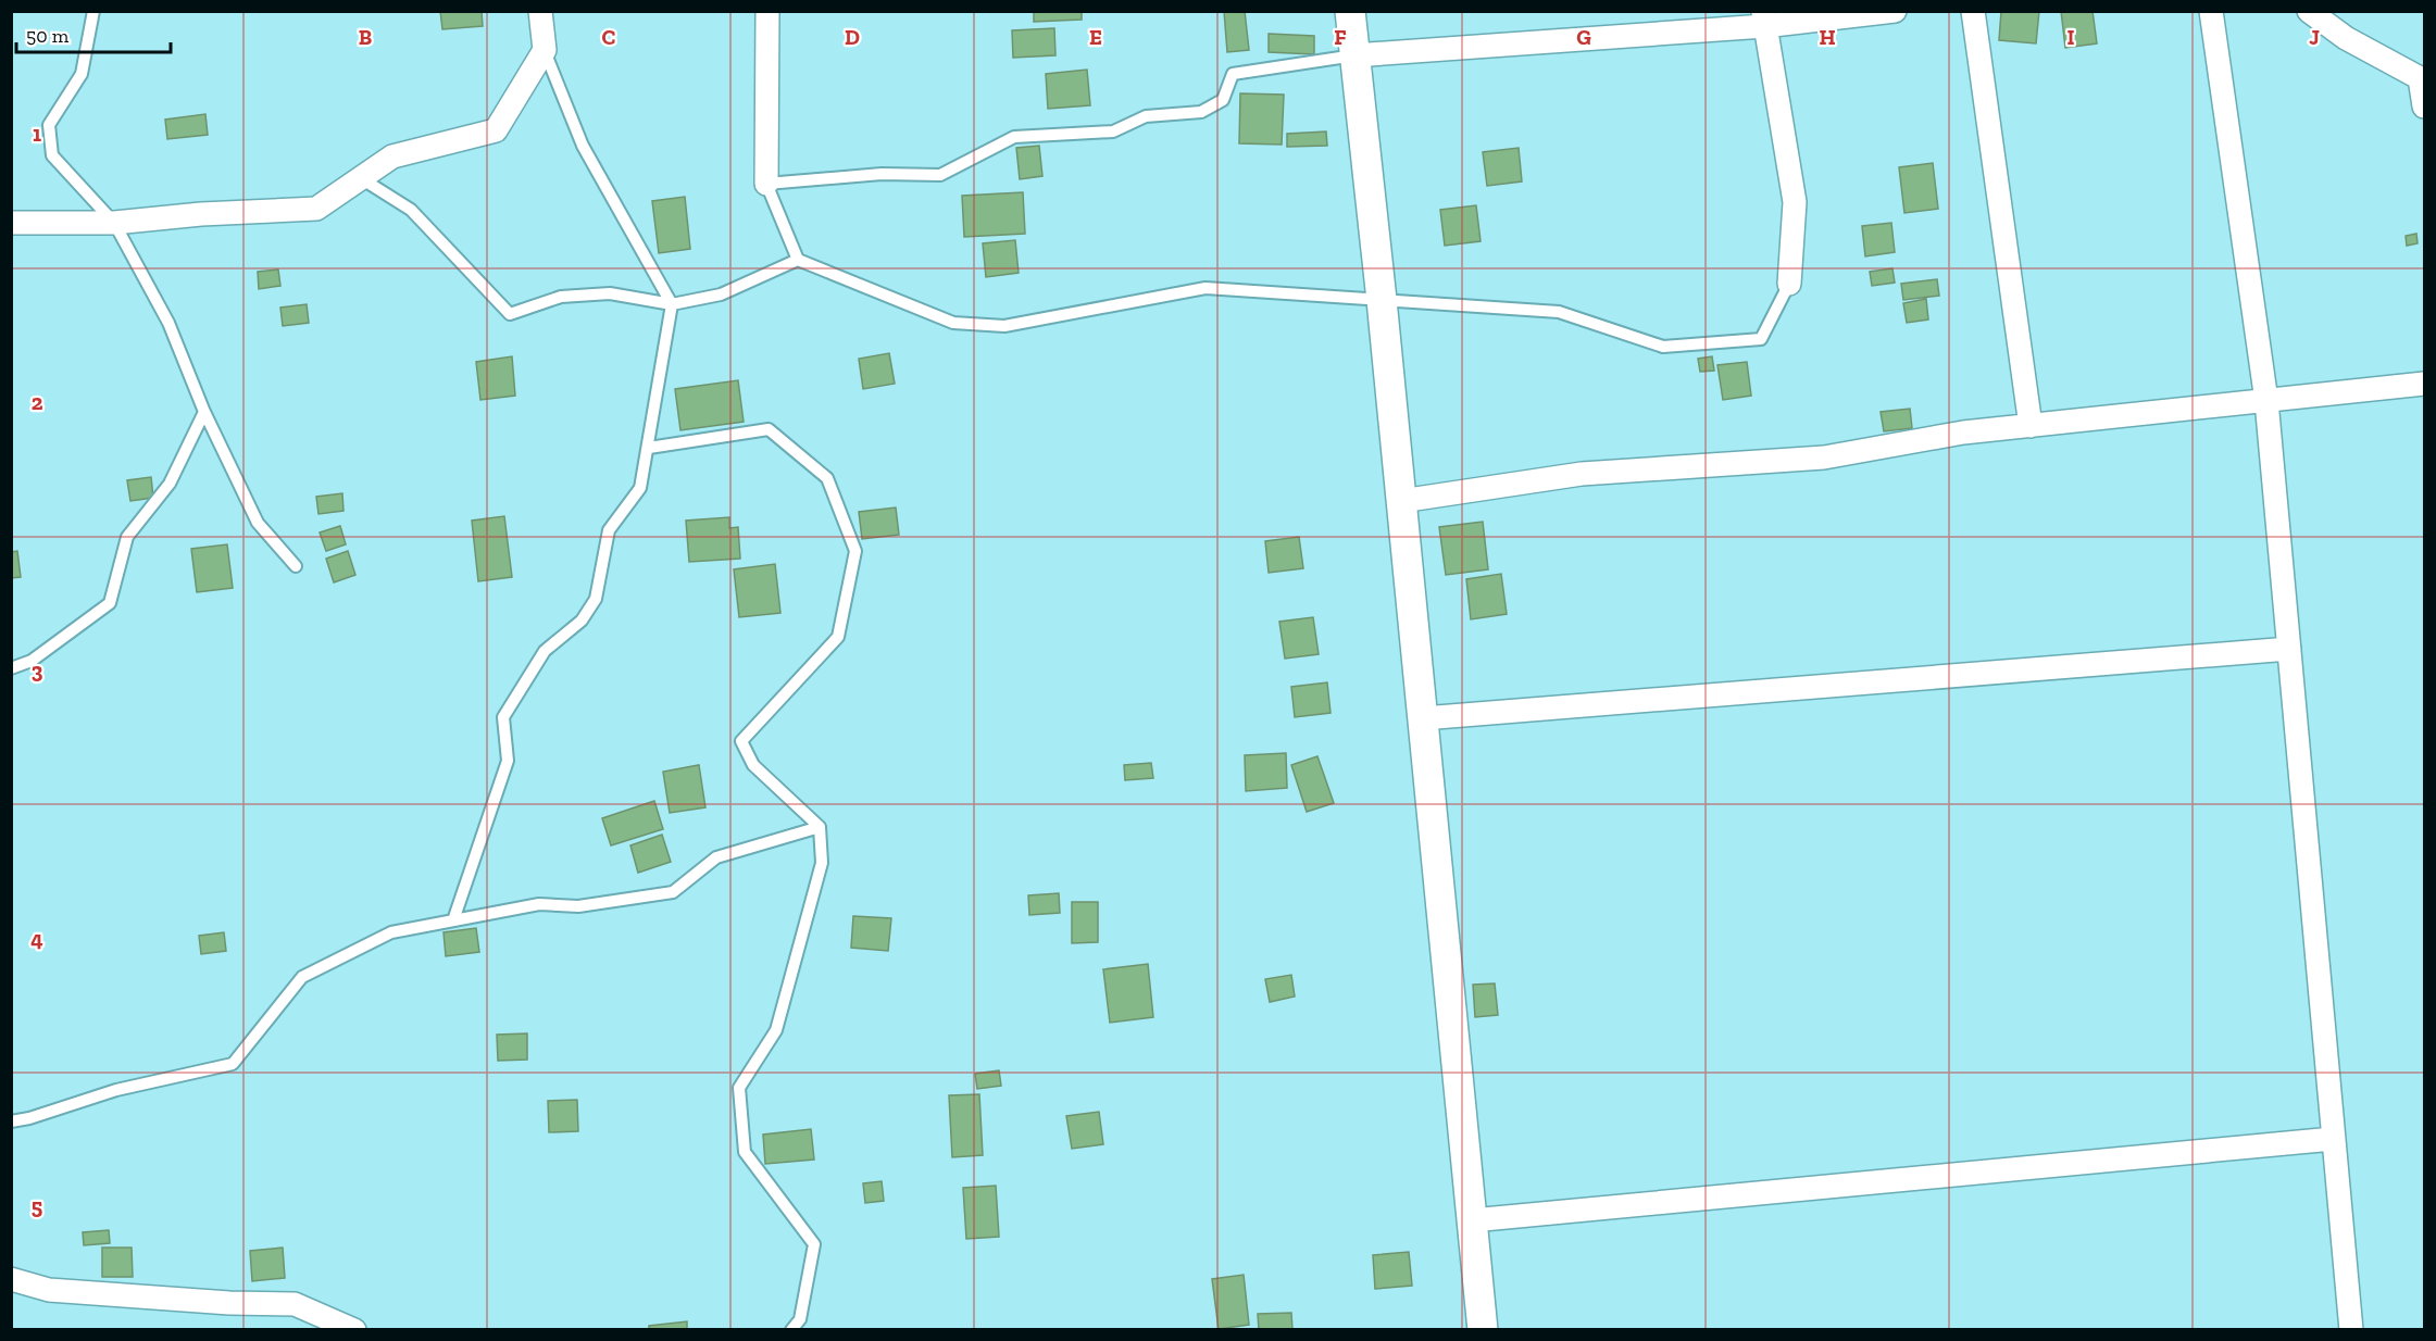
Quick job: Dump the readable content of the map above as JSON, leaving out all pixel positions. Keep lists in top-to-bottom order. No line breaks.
{"scale_bar":"50 m","grid":{"columns":["B","C","D","E","F","G","H","I","J"],"rows":["1","2","3","4","5"]}}
